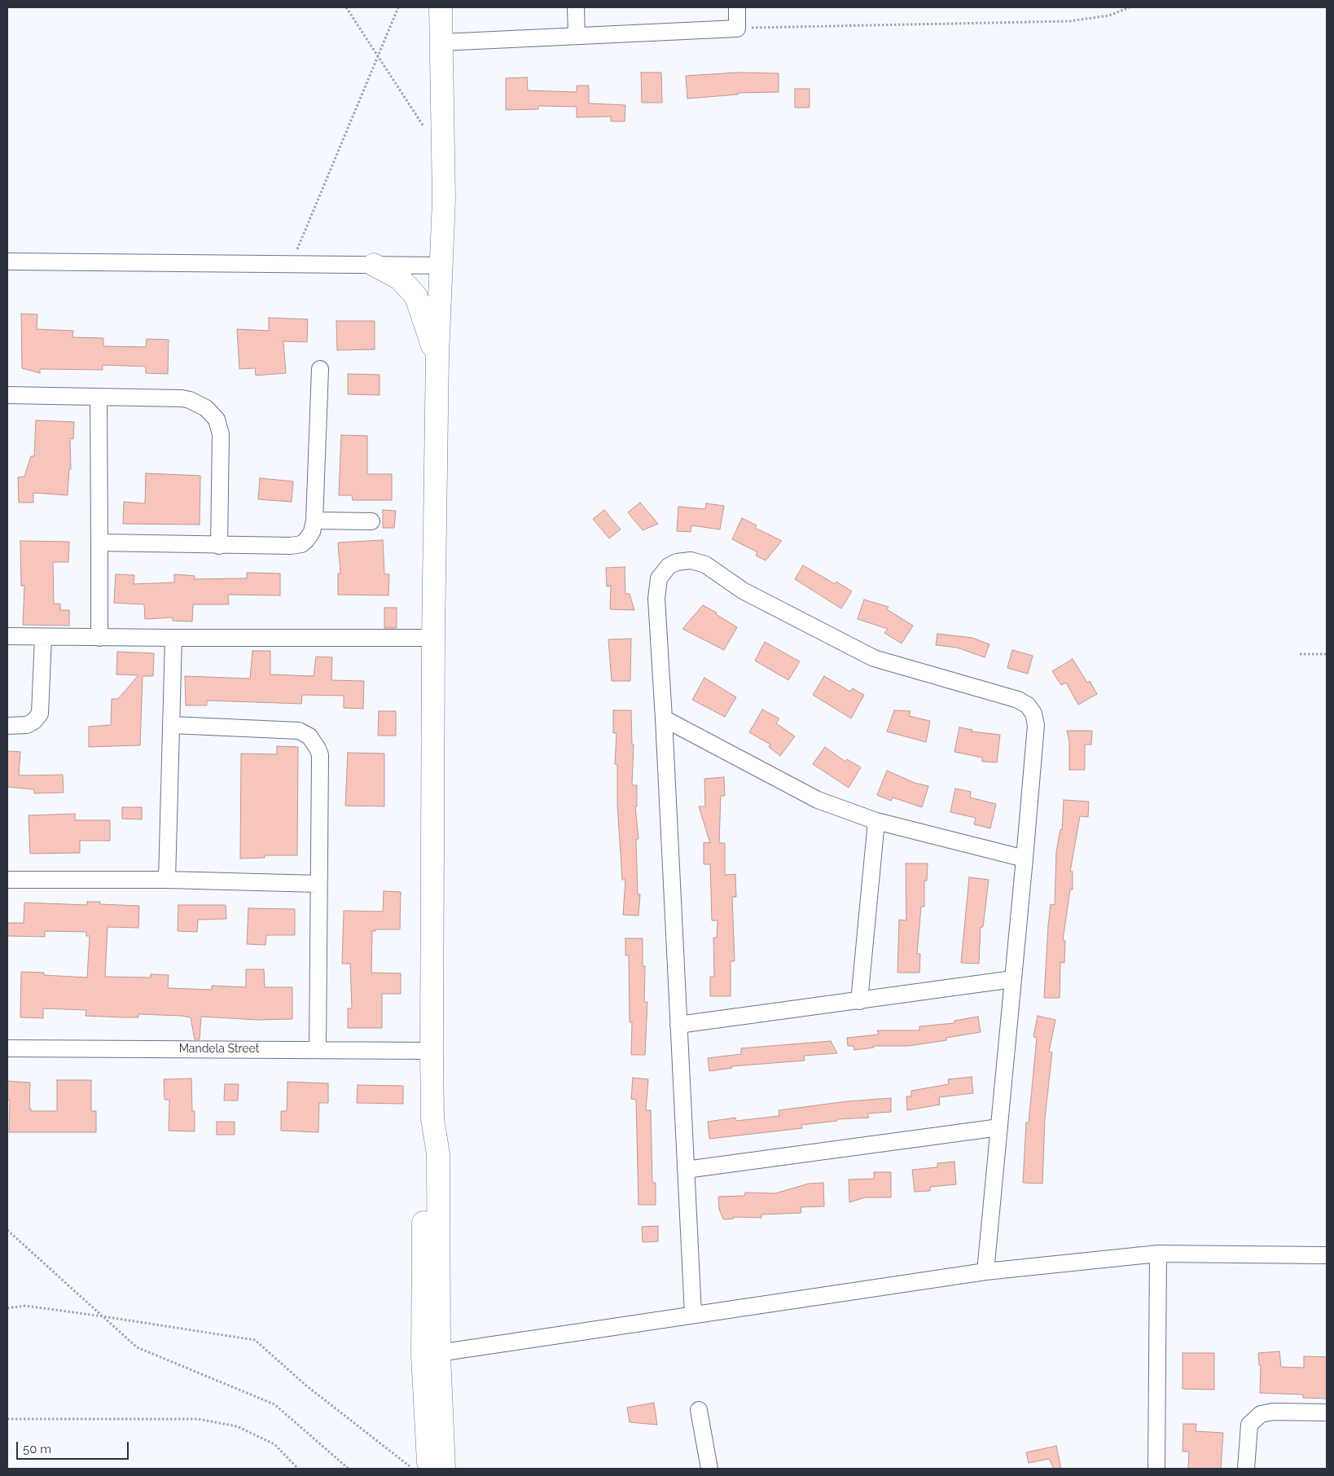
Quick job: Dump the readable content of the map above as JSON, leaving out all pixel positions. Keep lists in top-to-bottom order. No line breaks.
{"streets":{"street":["Mandela Street"]},"scale_bar":"50 m"}
